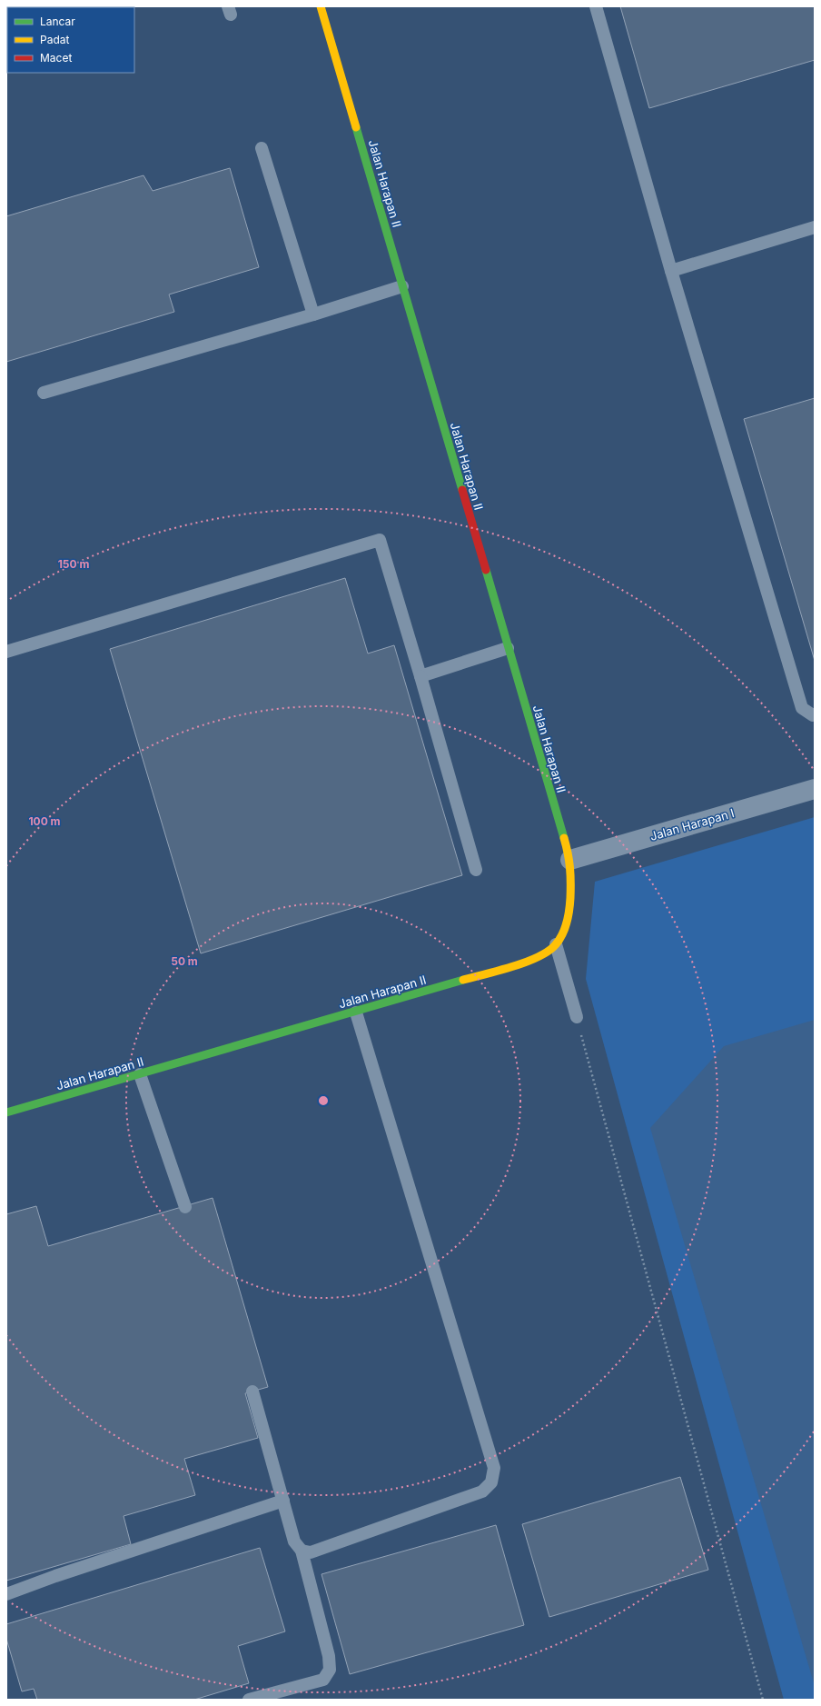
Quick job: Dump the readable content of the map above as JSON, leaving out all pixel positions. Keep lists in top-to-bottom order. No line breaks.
{"streets":{"street":["Jalan Harapan II","Jalan Harapan I"]},"crossings":[["Jalan Harapan II","Jalan Harapan I"]],"legend":["Lancar","Padat","Macet"],"rings":["150 m","100 m","50 m"]}
